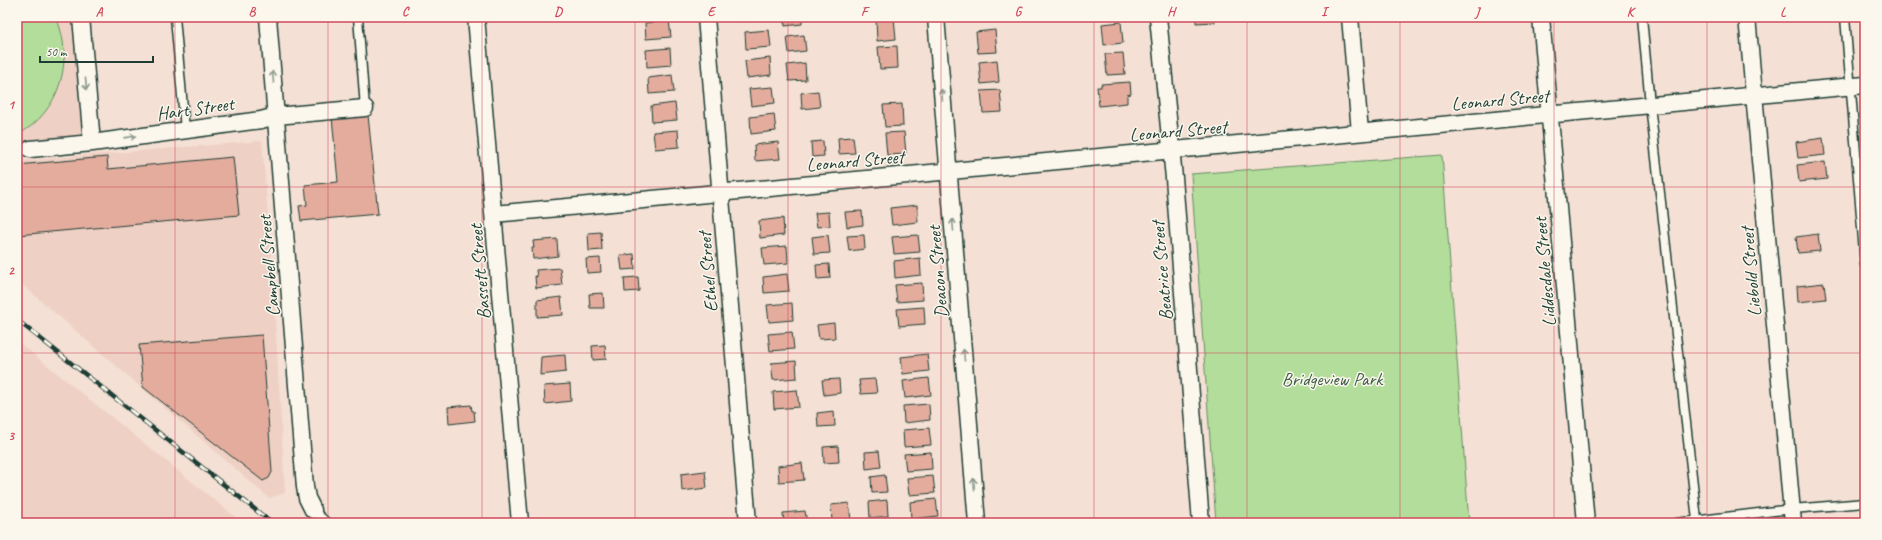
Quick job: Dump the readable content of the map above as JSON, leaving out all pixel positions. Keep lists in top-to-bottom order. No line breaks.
{"streets":{"street":["Leonard Street","Hart Street","Campbell Street","Beatrice Street","Bassett Street","Ethel Street","Deacon Street","Liddesdale Street","Liebold Street"]},"crossings":[["Leonard Street","Beatrice Street"],["Leonard Street","Bassett Street"],["Leonard Street","Ethel Street"],["Leonard Street","Deacon Street"],["Leonard Street","Liddesdale Street"],["Leonard Street","Liebold Street"],["Hart Street","Campbell Street"]],"one_way":["Deacon Street"],"parks":["Bridgeview Park"],"scale_bar":"50 m","grid":{"columns":["A","B","C","D","E","F","G","H","I","J","K","L"],"rows":["1","2","3"]}}
